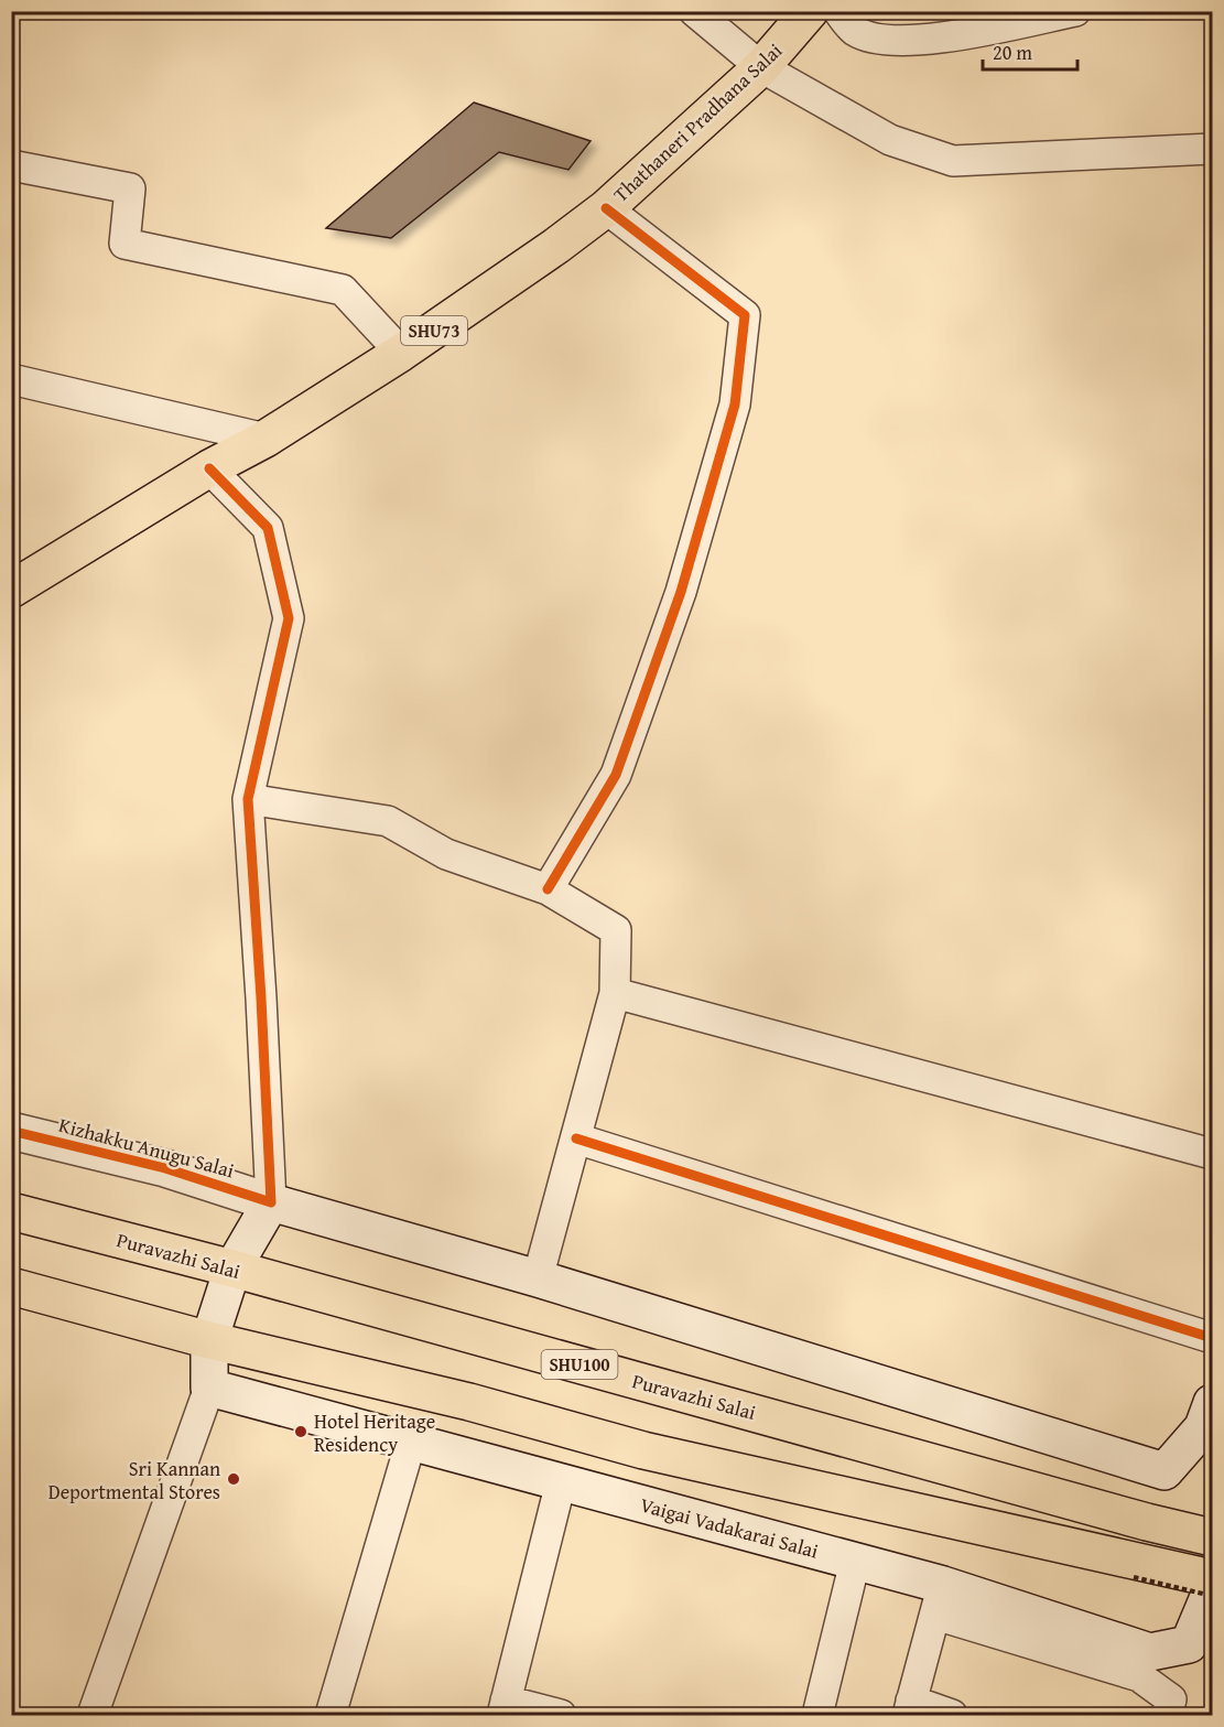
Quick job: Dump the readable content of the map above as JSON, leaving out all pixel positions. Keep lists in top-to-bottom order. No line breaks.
{"streets":{"main road":["Thathaneri Pradhana Salai","SHU73","Kizhakku Anugu Salai","Puravazhi Salai","SHU100","Vaigai Vadakarai Salai"]},"places":["Hotel Heritage Residency","Sri Kannan Deportmental Stores"],"scale_bar":"20 m"}
